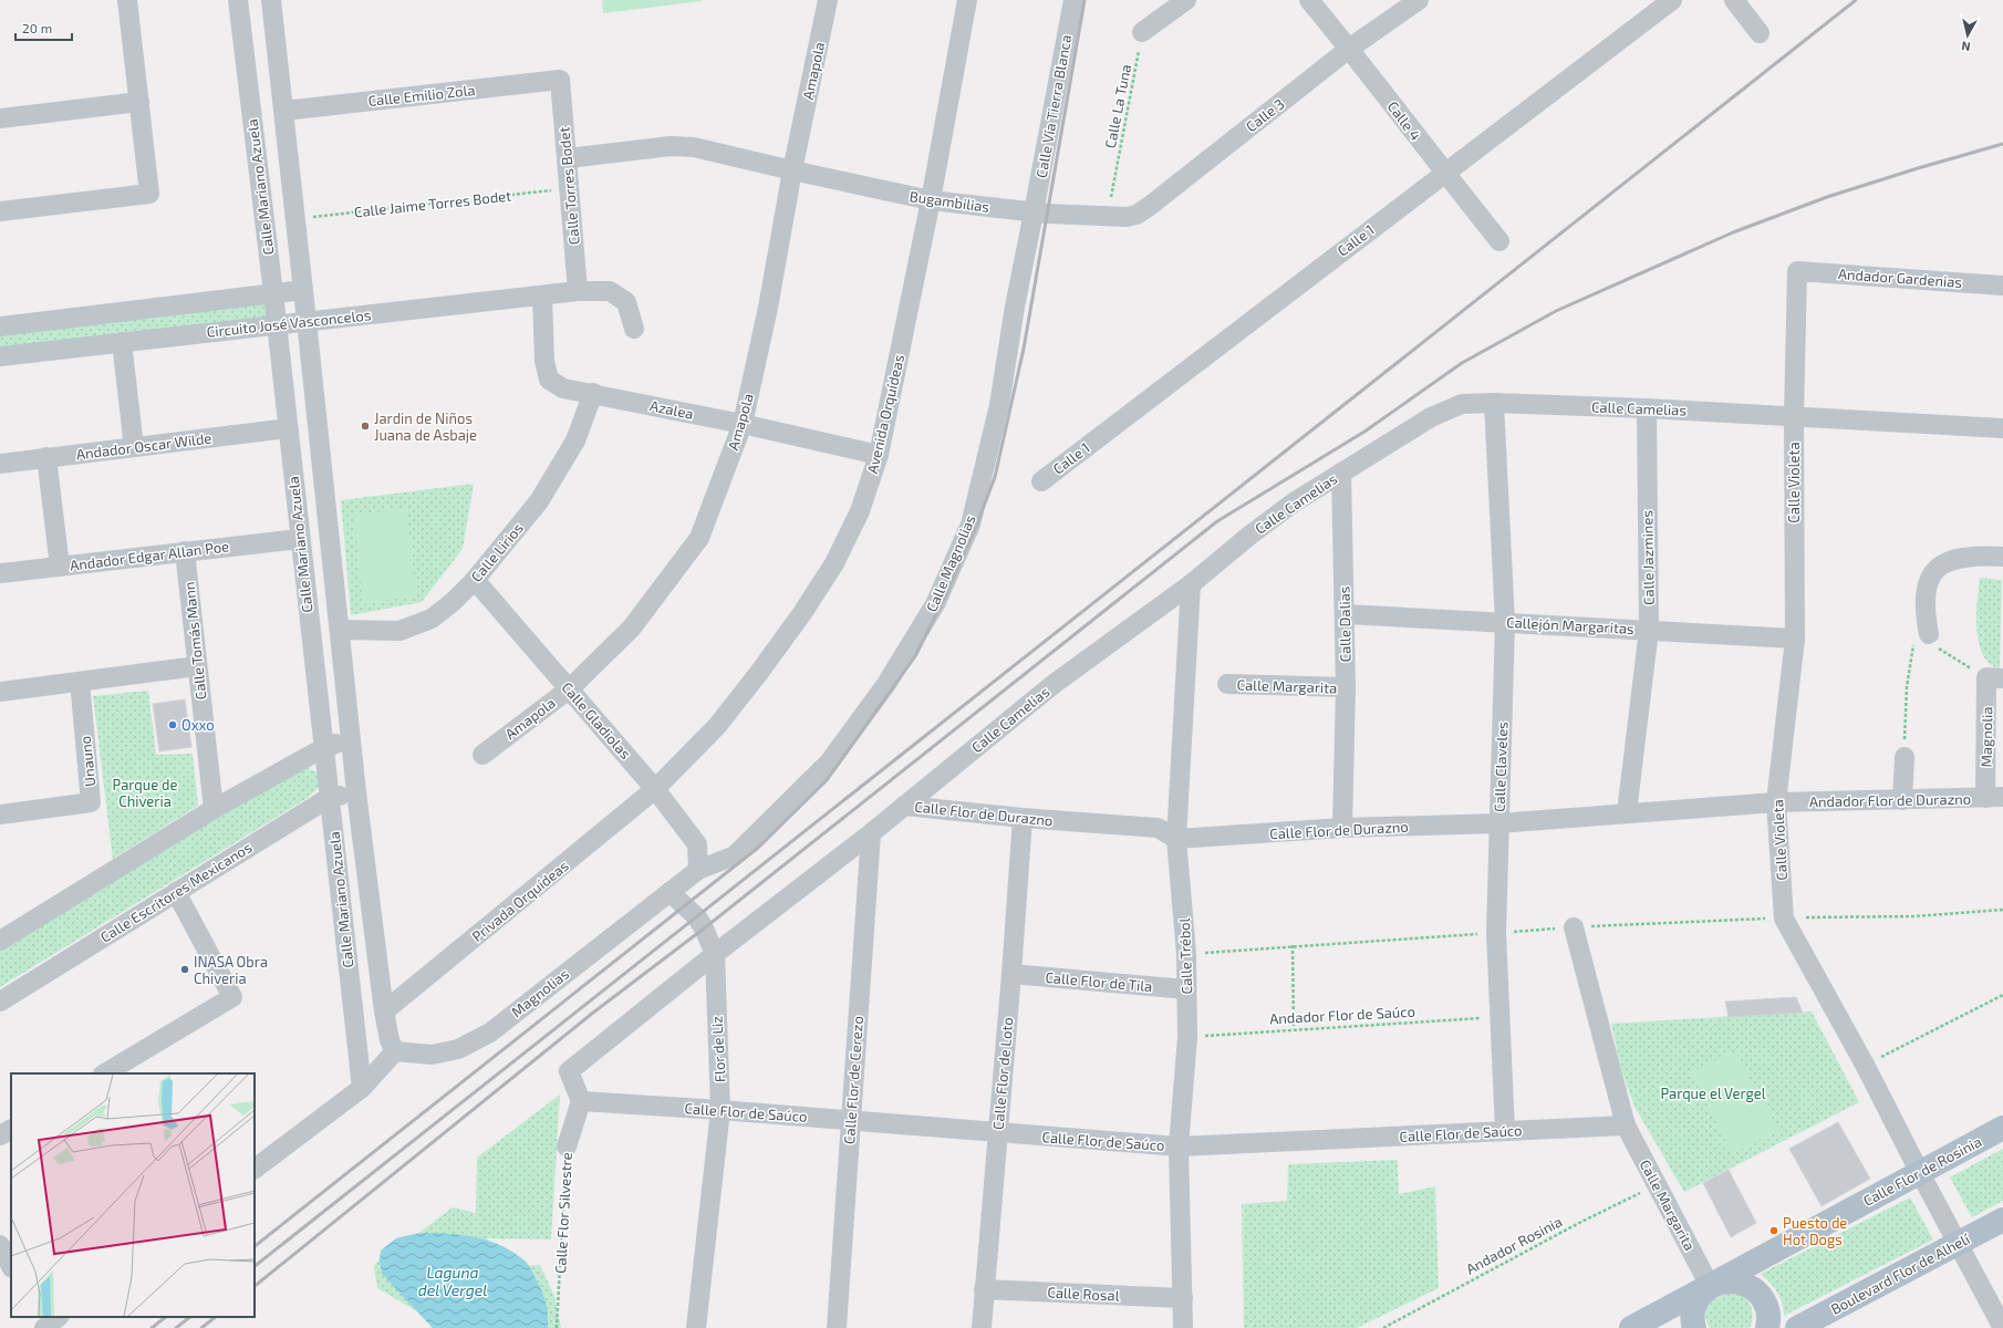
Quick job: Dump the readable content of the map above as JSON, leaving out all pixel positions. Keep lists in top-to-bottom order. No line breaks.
{"streets":{"main road":["Calle Flor de Rosinia","Boulevard Flor de Alhelí"],"street":["Amapola","Calle Emilio Zola","Calle Vía Tierra Blanca","Calle 3","Calle 4","Calle Torres Bodet","Calle Mariano Azuela","Bugambilias","Calle 1","Andador Gardenias","Circuito José Vasconcelos","Calle Camelias","Azalea","Avenida Orquídeas","Andador Oscar Wilde","Calle Violeta","Calle Lirios","Andador Edgar Allan Poe","Calle Jazmines","Calle Magnolias","Calle Dalias","Callejón Margaritas","Calle Tomás Mann","Calle Margarita","Calle Gladiolas","Magnolia","Unauno","Calle Claveles","Andador Flor de Durazno","Calle Flor de Durazno","Calle Escritores Mexicanos","Privada Orquídeas","Calle Trébol","Calle Flor de Tila","Magnolias","Flor de Liz","Calle Flor de Loto","Calle Flor de Cerezo","Calle Flor de Saúco","Calle Flor Silvestre","Calle Rosal"],"path":["Calle La Tuna","Calle Jaime Torres Bodet","Andador Flor de Saúco","Andador Rosinia"]},"crossings":[["Amapola","Bugambilias"],["Amapola","Azalea"],["Amapola","Calle Gladiolas"],["Calle Emilio Zola","Calle Torres Bodet"],["Calle Emilio Zola","Calle Mariano Azuela"],["Calle Vía Tierra Blanca","Bugambilias"],["Calle Vía Tierra Blanca","Calle Magnolias"],["Calle La Tuna","Calle 3"],["Calle La Tuna","Bugambilias"],["Calle 3","Calle 4"],["Calle 3","Bugambilias"],["Calle 4","Calle 1"],["Calle Torres Bodet","Calle Jaime Torres Bodet"],["Calle Torres Bodet","Circuito José Vasconcelos"],["Calle Mariano Azuela","Calle Jaime Torres Bodet"],["Calle Mariano Azuela","Circuito José Vasconcelos"],["Calle Mariano Azuela","Andador Oscar Wilde"],["Calle Mariano Azuela","Calle Lirios"],["Calle Mariano Azuela","Andador Edgar Allan Poe"],["Calle Mariano Azuela","Calle Escritores Mexicanos"],["Calle Mariano Azuela","Privada Orquídeas"],["Calle Mariano Azuela","Magnolias"],["Bugambilias","Avenida Orquídeas"],["Bugambilias","Calle Magnolias"],["Andador Gardenias","Calle Violeta"],["Circuito José Vasconcelos","Azalea"],["Calle Camelias","Calle Violeta"],["Calle Camelias","Calle Jazmines"],["Calle Camelias","Calle Dalias"],["Calle Camelias","Calle Claveles"],["Calle Camelias","Calle Flor de Durazno"],["Calle Camelias","Calle Trébol"],["Calle Camelias","Flor de Liz"],["Calle Camelias","Calle Flor de Cerezo"],["Calle Camelias","Calle Flor de Saúco"],["Calle Camelias","Calle Flor Silvestre"],["Azalea","Avenida Orquídeas"],["Azalea","Calle Lirios"],["Avenida Orquídeas","Calle Gladiolas"],["Avenida Orquídeas","Privada Orquídeas"],["Calle Violeta","Callejón Margaritas"],["Calle Violeta","Andador Flor de Durazno"],["Calle Violeta","Calle Flor de Durazno"],["Calle Violeta","Calle Flor de Rosinia"],["Calle Violeta","Boulevard Flor de Alhelí"],["Calle Lirios","Calle Gladiolas"],["Andador Edgar Allan Poe","Calle Tomás Mann"],["Calle Jazmines","Callejón Margaritas"],["Calle Jazmines","Calle Flor de Durazno"],["Calle Magnolias","Calle Gladiolas"],["Calle Magnolias","Magnolias"],["Calle Magnolias","Flor de Liz"],["Calle Dalias","Callejón Margaritas"],["Calle Dalias","Calle Margarita"],["Calle Dalias","Calle Flor de Durazno"],["Callejón Margaritas","Calle Claveles"],["Calle Margarita","Calle Flor de Saúco"],["Calle Margarita","Calle Flor de Rosinia"],["Calle Margarita","Andador Rosinia"],["Calle Gladiolas","Privada Orquídeas"],["Magnolia","Andador Flor de Durazno"],["Calle Claveles","Calle Flor de Durazno"],["Calle Claveles","Andador Flor de Saúco"],["Calle Claveles","Calle Flor de Saúco"],["Andador Flor de Durazno","Calle Flor de Durazno"],["Calle Flor de Durazno","Calle Trébol"],["Calle Flor de Durazno","Calle Flor de Loto"],["Calle Trébol","Calle Flor de Tila"],["Calle Trébol","Andador Flor de Saúco"],["Calle Trébol","Calle Flor de Saúco"],["Calle Trébol","Calle Rosal"],["Calle Flor de Tila","Calle Flor de Loto"],["Magnolias","Flor de Liz"],["Flor de Liz","Calle Flor de Saúco"],["Calle Flor de Loto","Calle Flor de Saúco"],["Calle Flor de Loto","Calle Rosal"],["Calle Flor de Cerezo","Calle Flor de Saúco"],["Calle Flor de Saúco","Calle Flor Silvestre"]],"water":["Laguna del Vergel"],"parks":["Parque de Chiveria","Parque el Vergel"],"places":["Jardin de Niños Juana de Asbaje","Oxxo","INASA Obra Chiveria","Puesto de Hot Dogs"],"scale_bar":"20 m","north":"bottom"}
